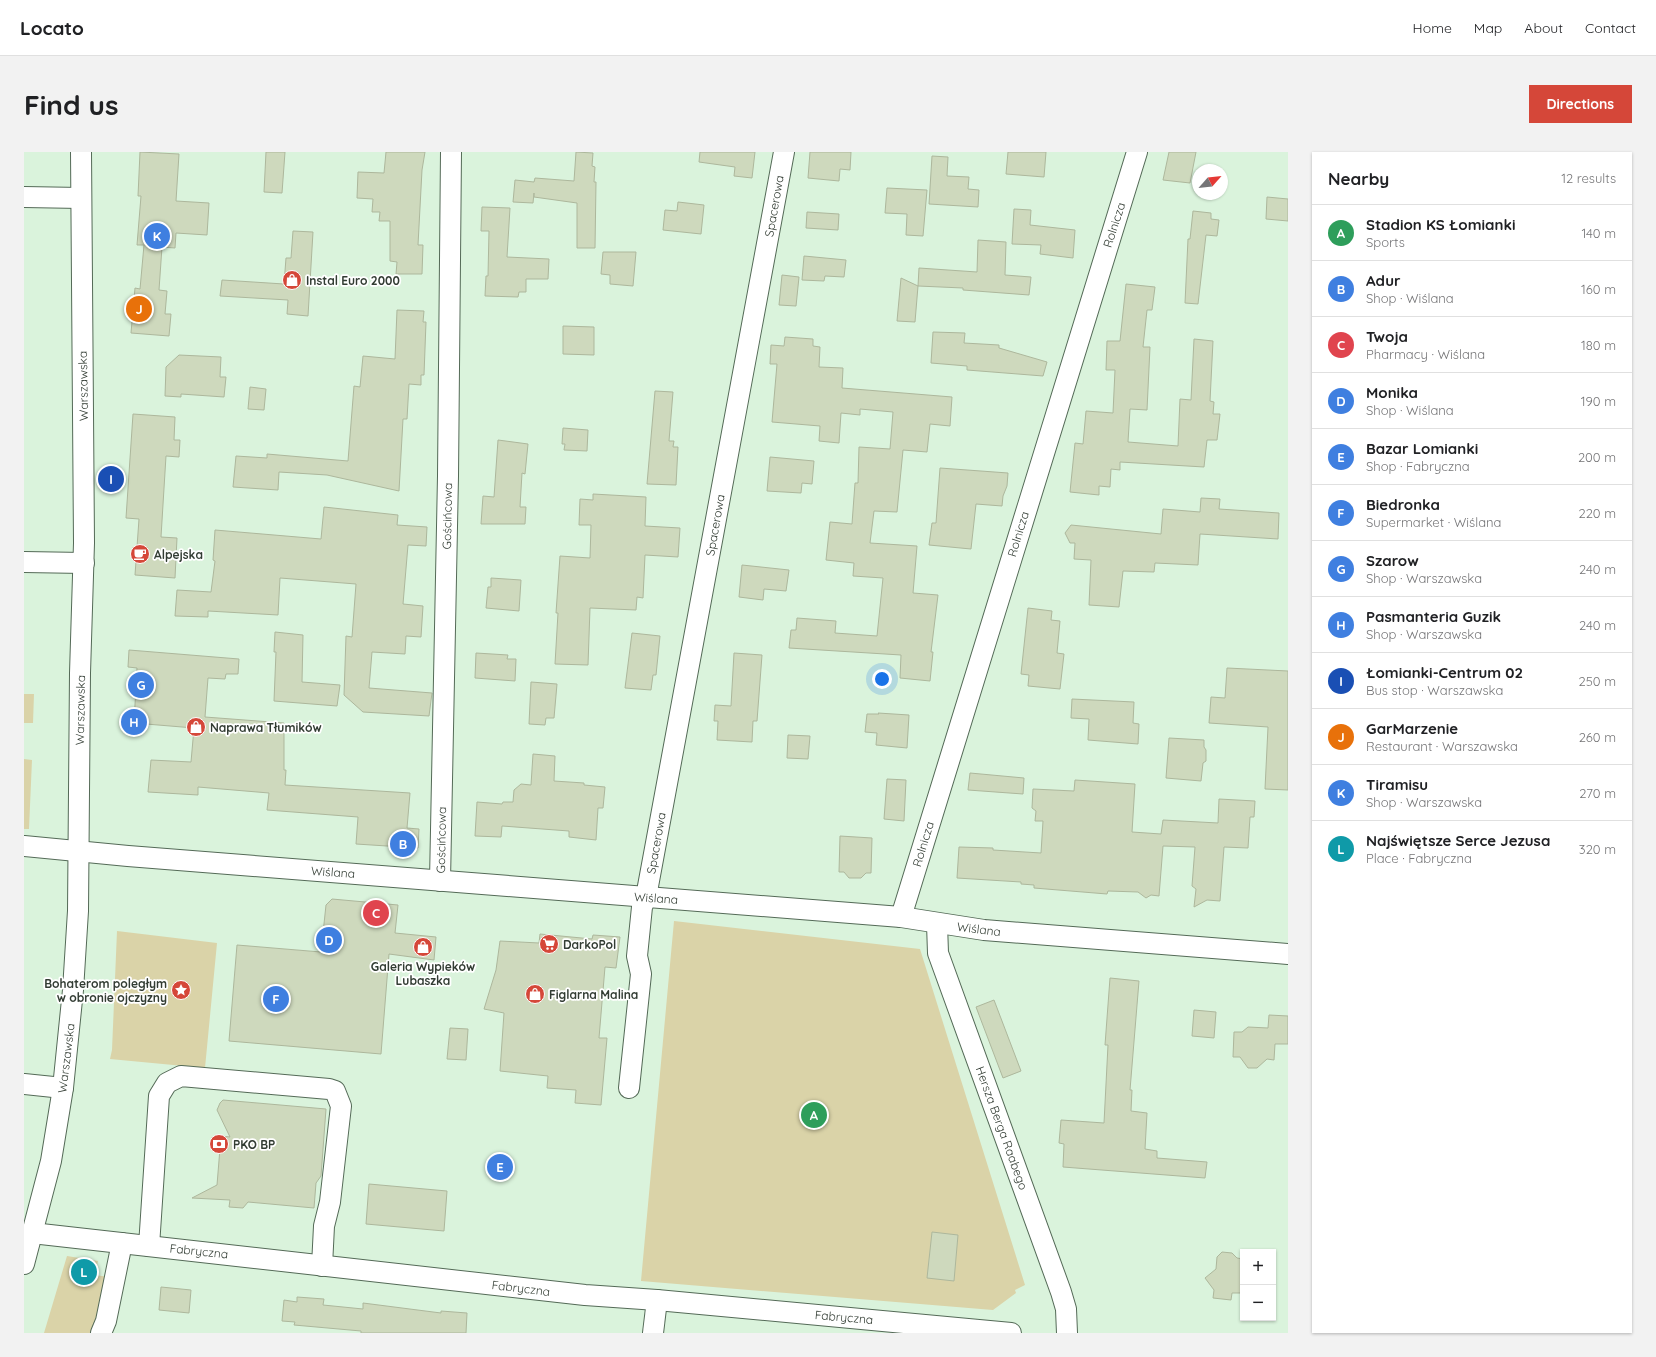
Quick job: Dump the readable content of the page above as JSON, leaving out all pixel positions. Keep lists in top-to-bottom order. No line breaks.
{"streets":{"street":["Spacerowa","Rolnicza","Warszawska","Gościńcowa","Wiślana","Hersza Berga Raabego","Fabryczna"]},"crossings":[["Spacerowa","Wiślana"],["Rolnicza","Wiślana"],["Warszawska","Wiślana"],["Warszawska","Fabryczna"],["Gościńcowa","Wiślana"],["Wiślana","Hersza Berga Raabego"]],"places":{"shop":["Instal Euro 2000","Naprawa Tłumików","Galeria Wypieków Lubaszka","Figlarna Malina"],"cafe":["Alpejska"],"supermarket":["DarkoPol"],"place":["Bohaterom poległym w obronie ojczyzny"],"bank":["PKO BP"]},"north":"top right","page":{"header":"Locato","nav":["Home","Map","About","Contact"],"buttons":"Directions","title":"Find us","heading":["Nearby","12 results"],"list":[{"mark":"A","name":"Stadion KS Łomianki","note":"Sports","value":"140 m"},{"mark":"B","name":"Adur","note":"Shop · Wiślana","value":"160 m"},{"mark":"C","name":"Twoja","note":"Pharmacy · Wiślana","value":"180 m"},{"mark":"D","name":"Monika","note":"Shop · Wiślana","value":"190 m"},{"mark":"E","name":"Bazar Lomianki","note":"Shop · Fabryczna","value":"200 m"},{"mark":"F","name":"Biedronka","note":"Supermarket · Wiślana","value":"220 m"},{"mark":"G","name":"Szarow","note":"Shop · Warszawska","value":"240 m"},{"mark":"H","name":"Pasmanteria Guzik","note":"Shop · Warszawska","value":"240 m"},{"mark":"I","name":"Łomianki-Centrum 02","note":"Bus stop · Warszawska","value":"250 m"},{"mark":"J","name":"GarMarzenie","note":"Restaurant · Warszawska","value":"260 m"},{"mark":"K","name":"Tiramisu","note":"Shop · Warszawska","value":"270 m"},{"mark":"L","name":"Najświętsze Serce Jezusa","note":"Place · Fabryczna","value":"320 m"}],"pins":["K","J","I","G","H","B","C","D","F","A","E","L"],"map_buttons":["+","−"]}}
